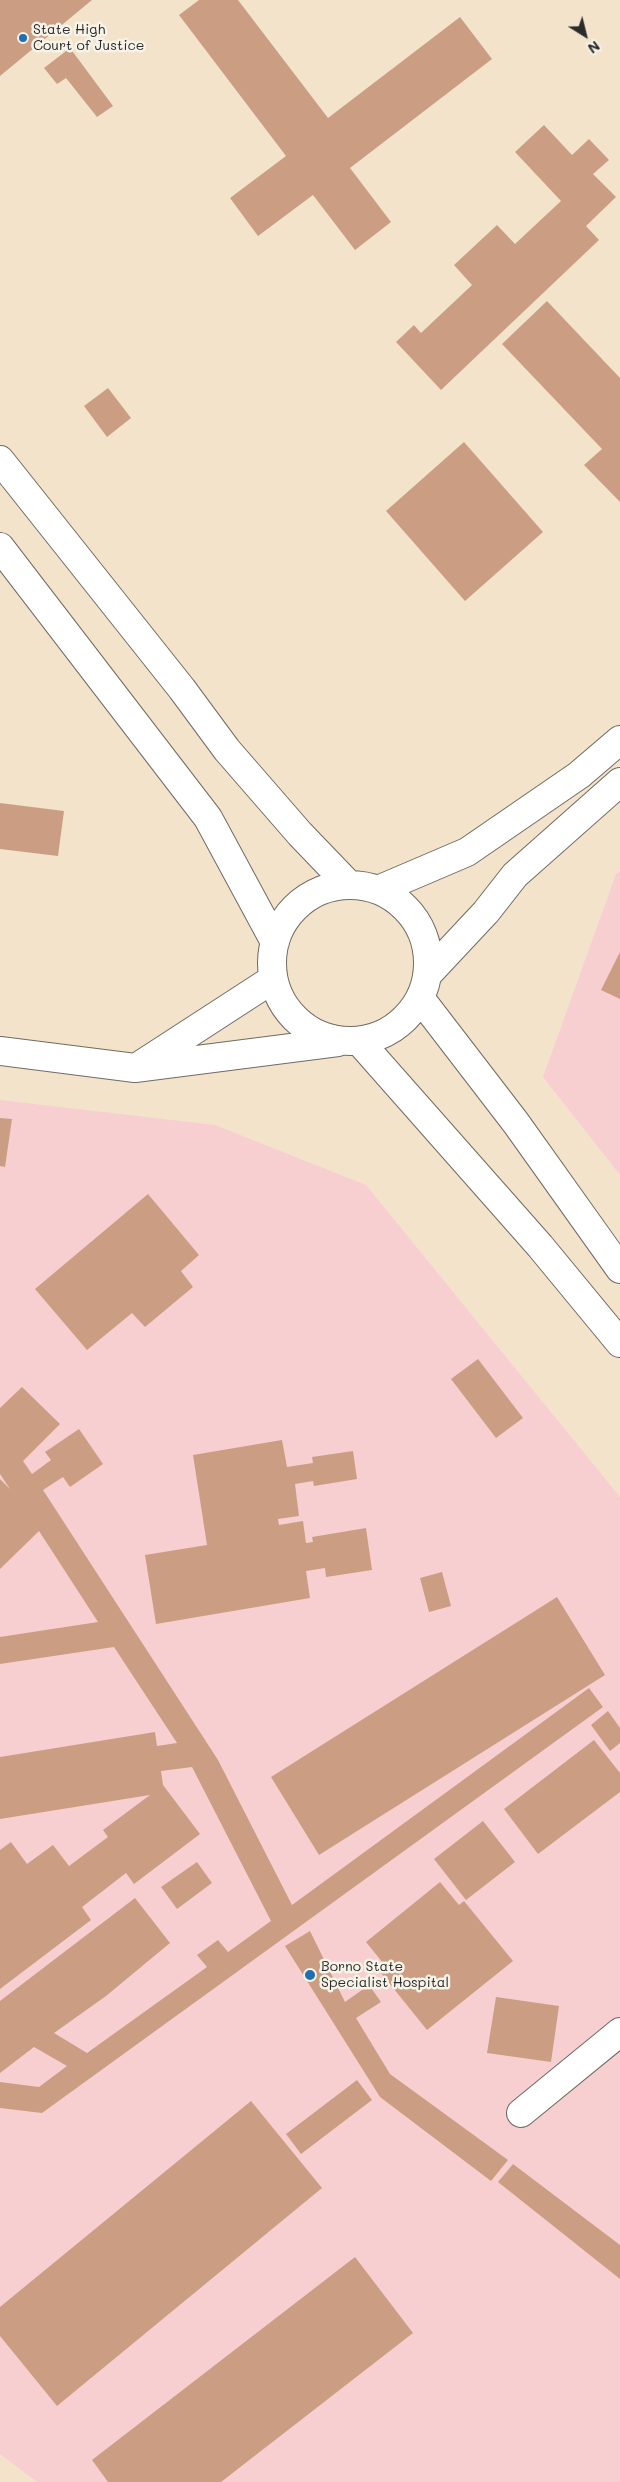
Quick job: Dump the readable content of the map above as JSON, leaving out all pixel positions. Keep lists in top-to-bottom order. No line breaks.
{"places":["State High Court of Justice","Borno State Specialist Hospital"],"north":"bottom right"}
